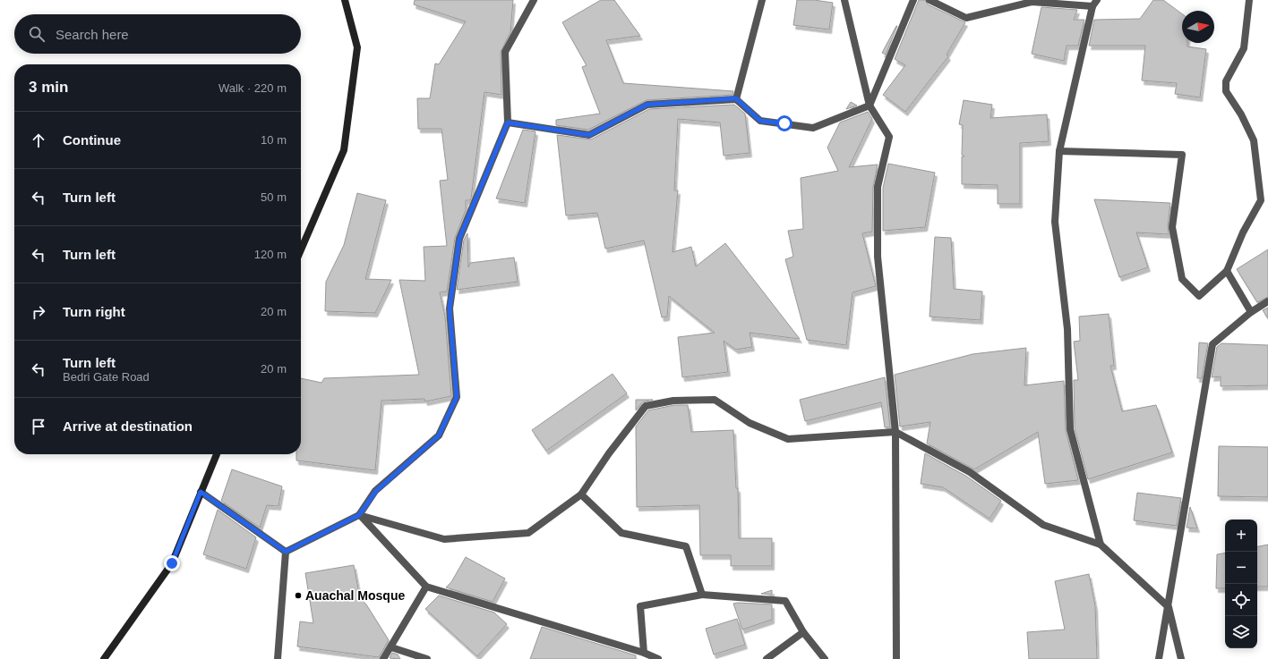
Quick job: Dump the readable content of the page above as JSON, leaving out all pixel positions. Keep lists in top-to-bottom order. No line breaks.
{"places":["Auachal Mosque"],"north":"right","page":{"search":"Search here","heading":["3 min","Walk · 220 m"],"list":[["Continue","10 m"],["Turn left","50 m"],["Turn left","120 m"],["Turn right","20 m"],["Turn left","Bedri Gate Road","20 m"],"Arrive at destination"],"map_buttons":["+","−"]}}
